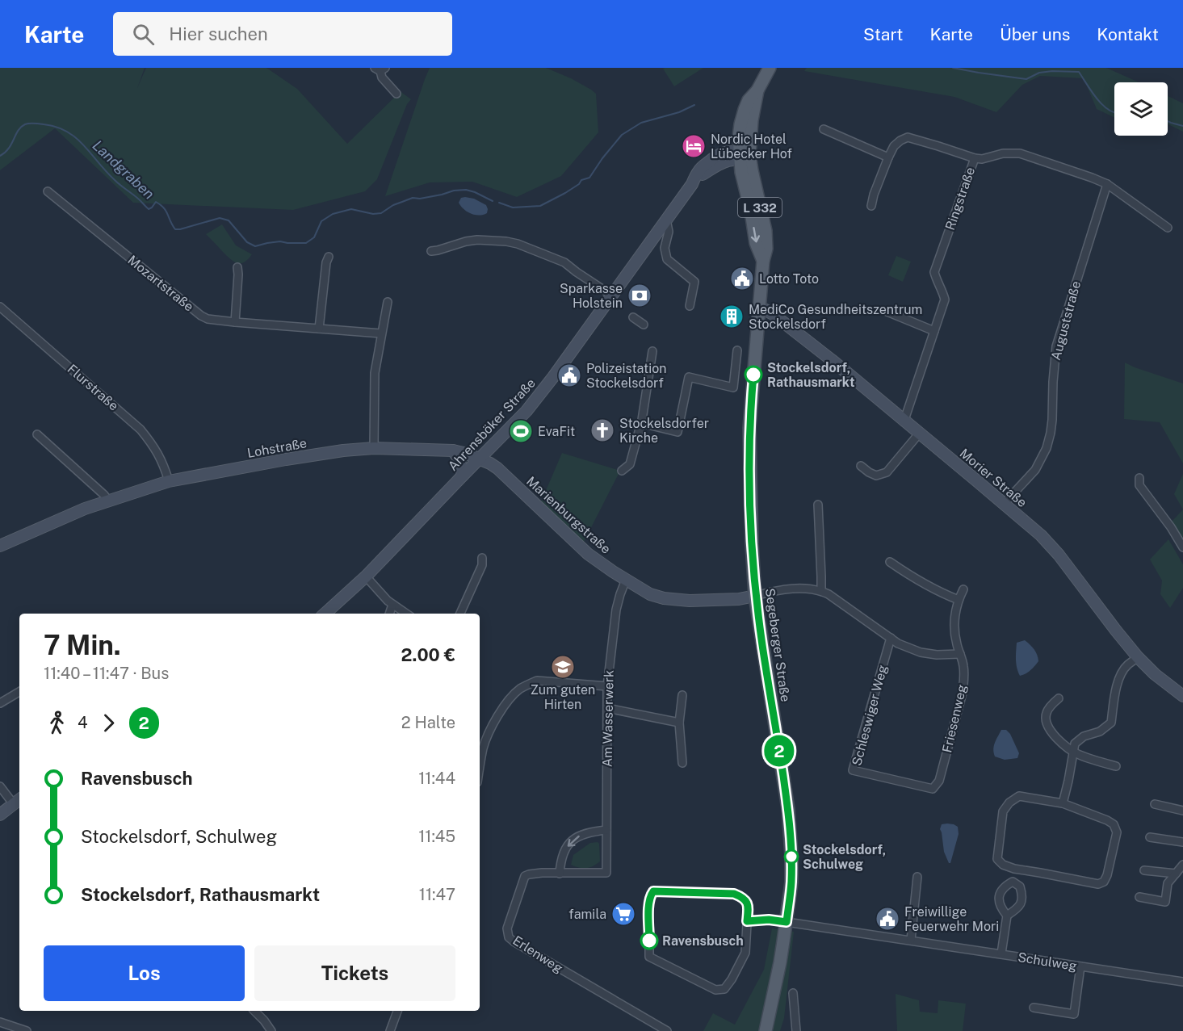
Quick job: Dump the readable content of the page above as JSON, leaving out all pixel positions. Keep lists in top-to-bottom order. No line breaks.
{"streets":{"main road":["L 332","Ahrensböker Straße","Lohstraße","Morier Straße","Marienburgstraße","Segeberger Straße"],"street":["Ringstraße","Mozartstraße","Auguststraße","Flurstraße","Schleswiger Weg","Am Wasserwerk","Friesenweg","Erlenweg","Schulweg"]},"crossings":[["Ringstraße","Auguststraße"],["Ringstraße","Morier Straße"],["Auguststraße","Morier Straße"],["Flurstraße","Lohstraße"],["Ahrensböker Straße","Lohstraße"],["Ahrensböker Straße","Marienburgstraße"],["Ahrensböker Straße","Segeberger Straße"],["Lohstraße","Marienburgstraße"],["Morier Straße","Segeberger Straße"],["Marienburgstraße","Segeberger Straße"],["Marienburgstraße","Am Wasserwerk"],["Segeberger Straße","Schulweg"],["Schleswiger Weg","Friesenweg"],["Am Wasserwerk","Erlenweg"]],"water":["Landgraben"],"places":{"hotel":["Nordic Hotel Lübecker Hof"],"public building":["Lotto Toto","Polizeistation Stockelsdorf","Freiwillige Feuerwehr Mori"],"bank":["Sparkasse Holstein"],"building":["MediCo Gesundheitszentrum Stockelsdorf"],"other":["Stockelsdorf, Rathausmarkt","Stockelsdorf, Schulweg","Ravensbusch"],"church":["Stockelsdorfer Kirche"],"sports":["EvaFit"],"school or university":["Zum guten Hirten"],"supermarket":["famila"]},"lines":["bus line 2"],"page":{"header":"Karte","search":"Hier suchen","nav":["Start","Karte","Über uns","Kontakt"],"on_map":"2","heading":["7 Min.","11:40 – 11:47 · Bus","2.00 €"],"legs":["4","2","2 Halte"],"list":[{"name":"Ravensbusch","value":"11:44"},{"name":"Stockelsdorf, Schulweg","value":"11:45"},{"name":"Stockelsdorf, Rathausmarkt","value":"11:47"}],"buttons":["Los","Tickets"]}}
